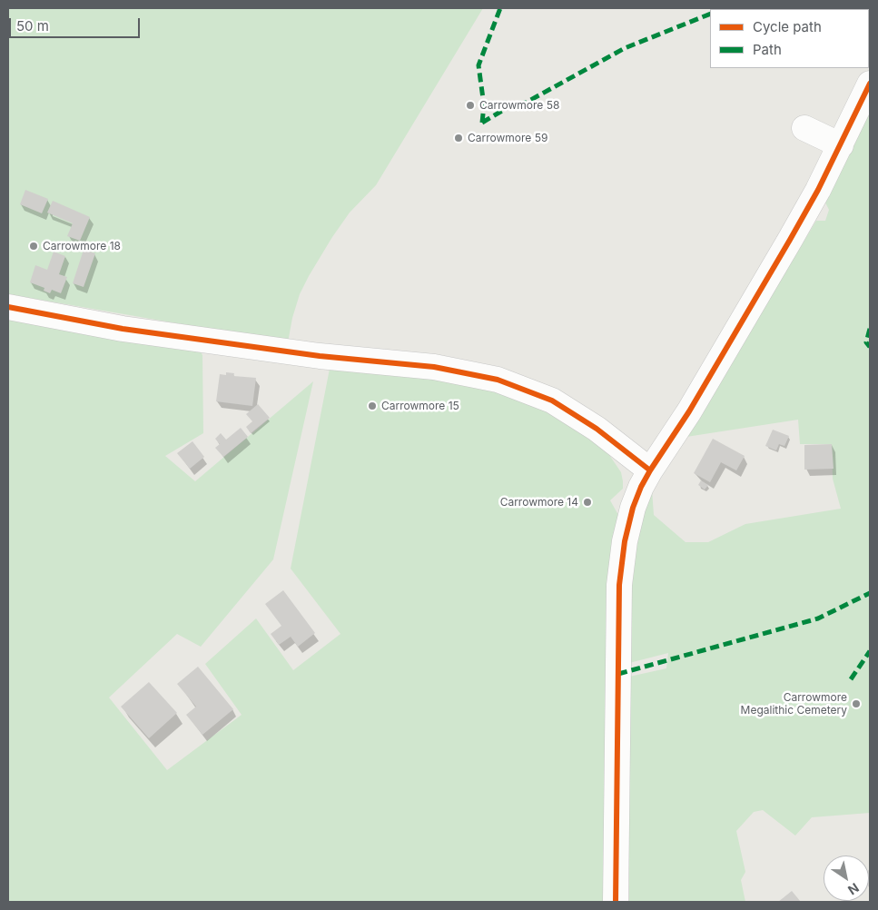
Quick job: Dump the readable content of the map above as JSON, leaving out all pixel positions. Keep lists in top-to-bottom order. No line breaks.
{"places":["Carrowmore 58","Carrowmore 59","Carrowmore 18","Carrowmore 15","Carrowmore 14","Carrowmore Megalithic Cemetery"],"legend":["Cycle path","Path"],"scale_bar":"50 m","north":"bottom right"}
